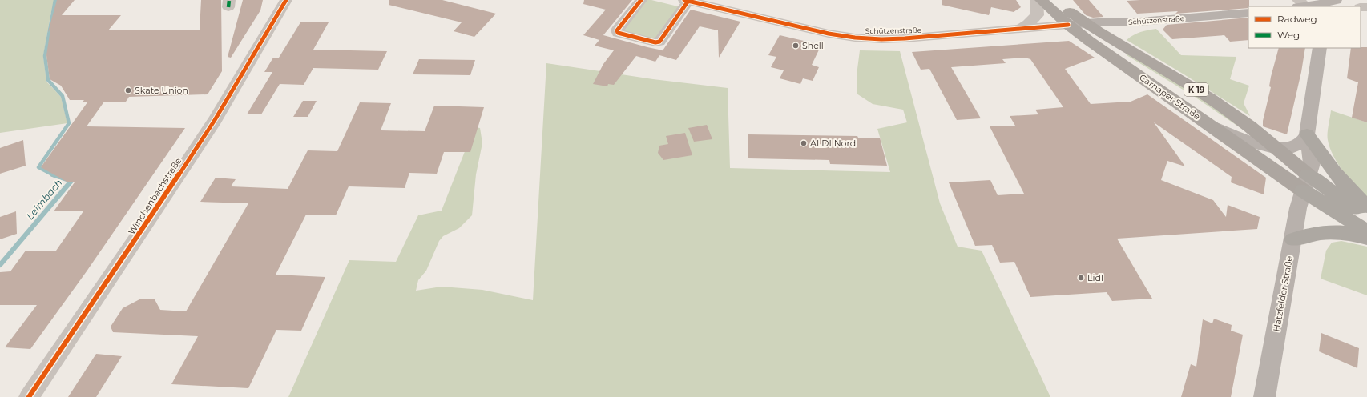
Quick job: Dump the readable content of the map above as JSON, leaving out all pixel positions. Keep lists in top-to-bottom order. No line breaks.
{"streets":{"main road":["Schützenstraße","K 19","Carnaper Straße","Hatzfelder Straße"],"street":["Winchenbachstraße"]},"crossings":[["Schützenstraße","Carnaper Straße"],["Carnaper Straße","Hatzfelder Straße"]],"water":["Leimbach"],"places":["Shell","Skate Union","ALDI Nord","Lidl"],"legend":["Radweg","Weg"]}
